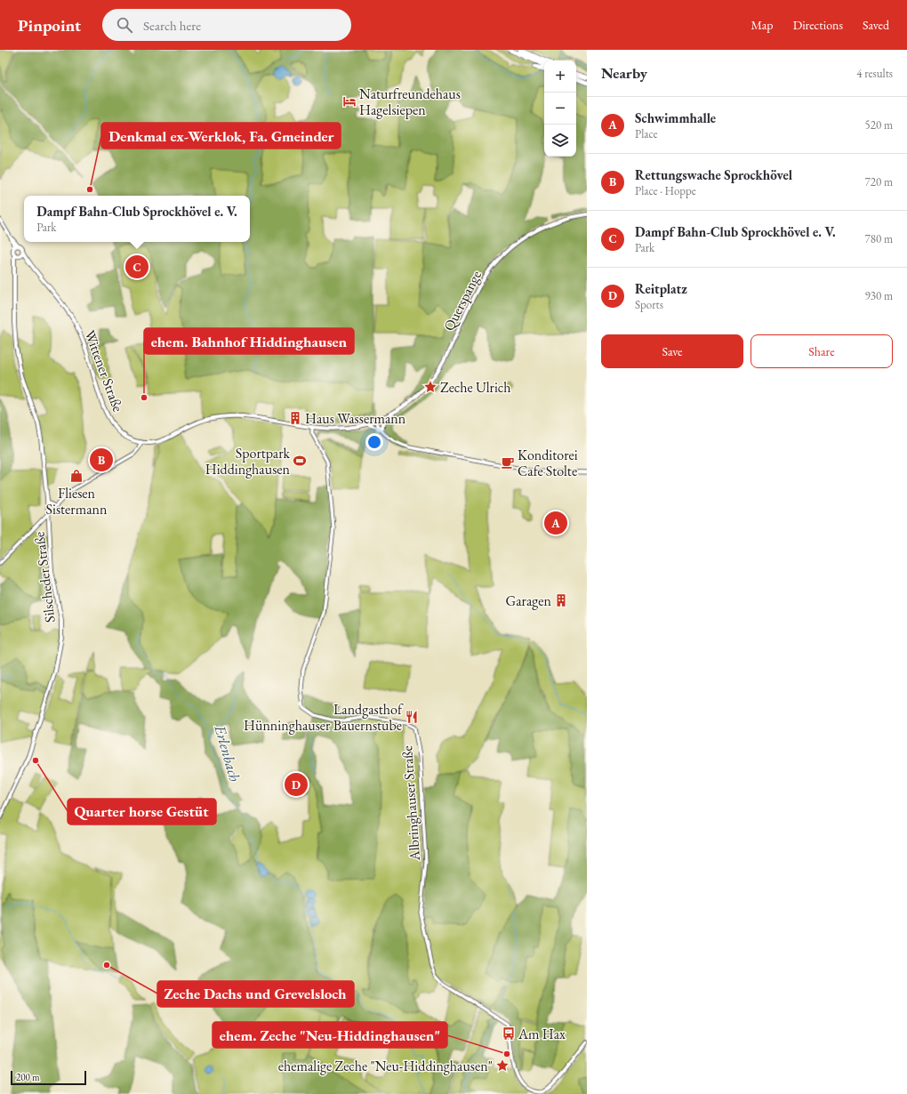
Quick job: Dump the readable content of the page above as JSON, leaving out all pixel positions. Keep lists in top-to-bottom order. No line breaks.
{"streets":{"main road":["Querspange","Wittener Straße","Silscheder Straße"],"street":["Albringhauser Straße"]},"crossings":[["Querspange","Wittener Straße"],["Wittener Straße","Silscheder Straße"],["Wittener Straße","Albringhauser Straße"]],"water":["Erlenbach"],"places":{"hotel":["Naturfreundehaus Hagelsiepen"],"other":["Denkmal ex-Werklok, Fa. Gmeinder","ehem. Bahnhof Hiddinghausen","Quarter horse Gestüt","Zeche Dachs und Grevelsloch","ehem. Zeche \"Neu-Hiddinghausen\""],"place":["Zeche Ulrich","ehemalige Zeche \"Neu-Hiddinghausen\""],"building":["Haus Wassermann","Garagen"],"sports":["Sportpark Hiddinghausen"],"cafe":["Konditorei Cafe Stolte"],"shop":["Fliesen Sistermann"],"restaurant":["Landgasthof Hünninghauser Bauernstube"],"bus stop":["Am Hax"]},"scale_bar":"200 m","page":{"header":"Pinpoint","search":"Search here","nav":["Map","Directions","Saved"],"heading":["Nearby","4 results"],"map_buttons":["+","−"],"list":[{"mark":"A","name":"Schwimmhalle","note":"Place","value":"520 m"},{"mark":"B","name":"Rettungswache Sprockhövel","note":"Place · Hoppe","value":"720 m"},{"mark":"C","name":"Dampf Bahn-Club Sprockhövel e. V.","note":"Park","value":"780 m"},{"mark":"D","name":"Reitplatz","note":"Sports","value":"930 m"}],"popup":["Dampf Bahn-Club Sprockhövel e. V.","Park"],"pins":["C","B","A","D"],"buttons":["Save","Share"],"scale":"200 m"}}
